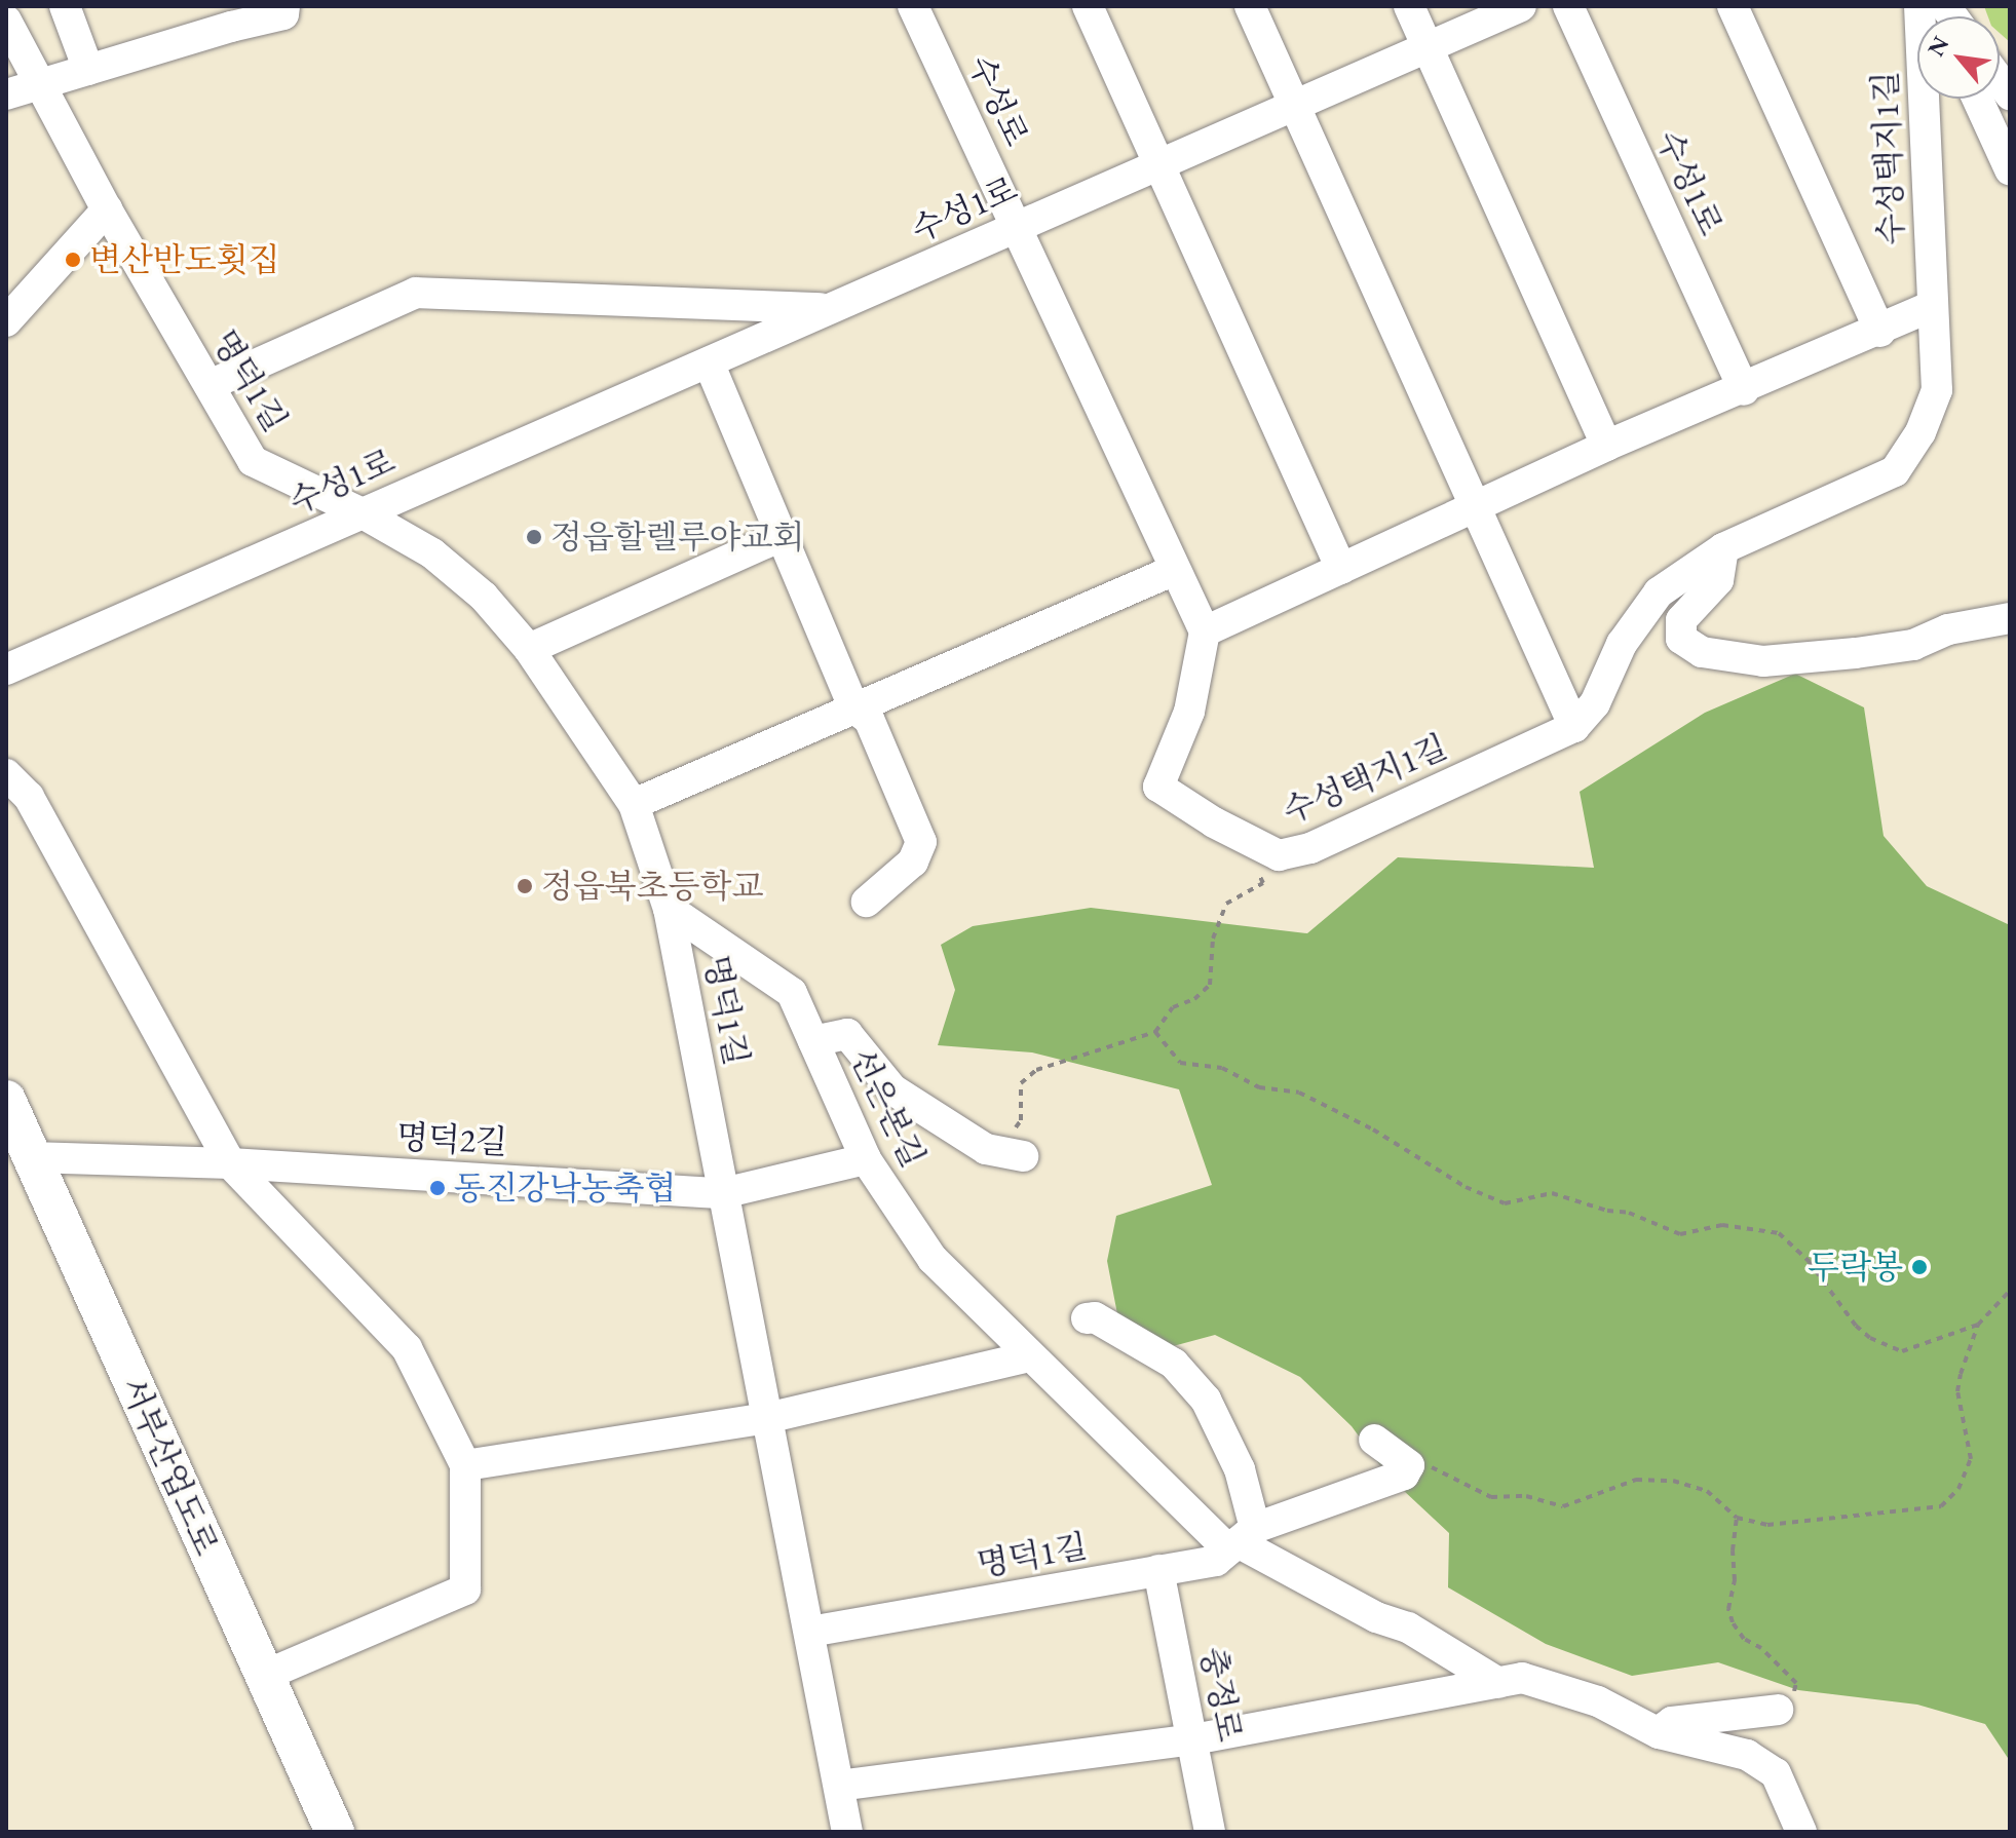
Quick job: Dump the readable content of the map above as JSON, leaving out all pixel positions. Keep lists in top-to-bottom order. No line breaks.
{"streets":{"main road":["서부산업도로"],"street":["수성로","수성택지1길","수성1로","명덕1길","선은본길","명덕2길","충정로"]},"crossings":[["수성로","수성1로"],["수성1로","명덕1길"],["명덕1길","선은본길"],["명덕1길","명덕2길"],["명덕1길","충정로"],["선은본길","명덕2길"],["명덕2길","서부산업도로"]],"places":["변산반도횟집","정읍할렐루야교회","정읍북초등학교","동진강낙농축협","두락봉"],"north":"top left"}
